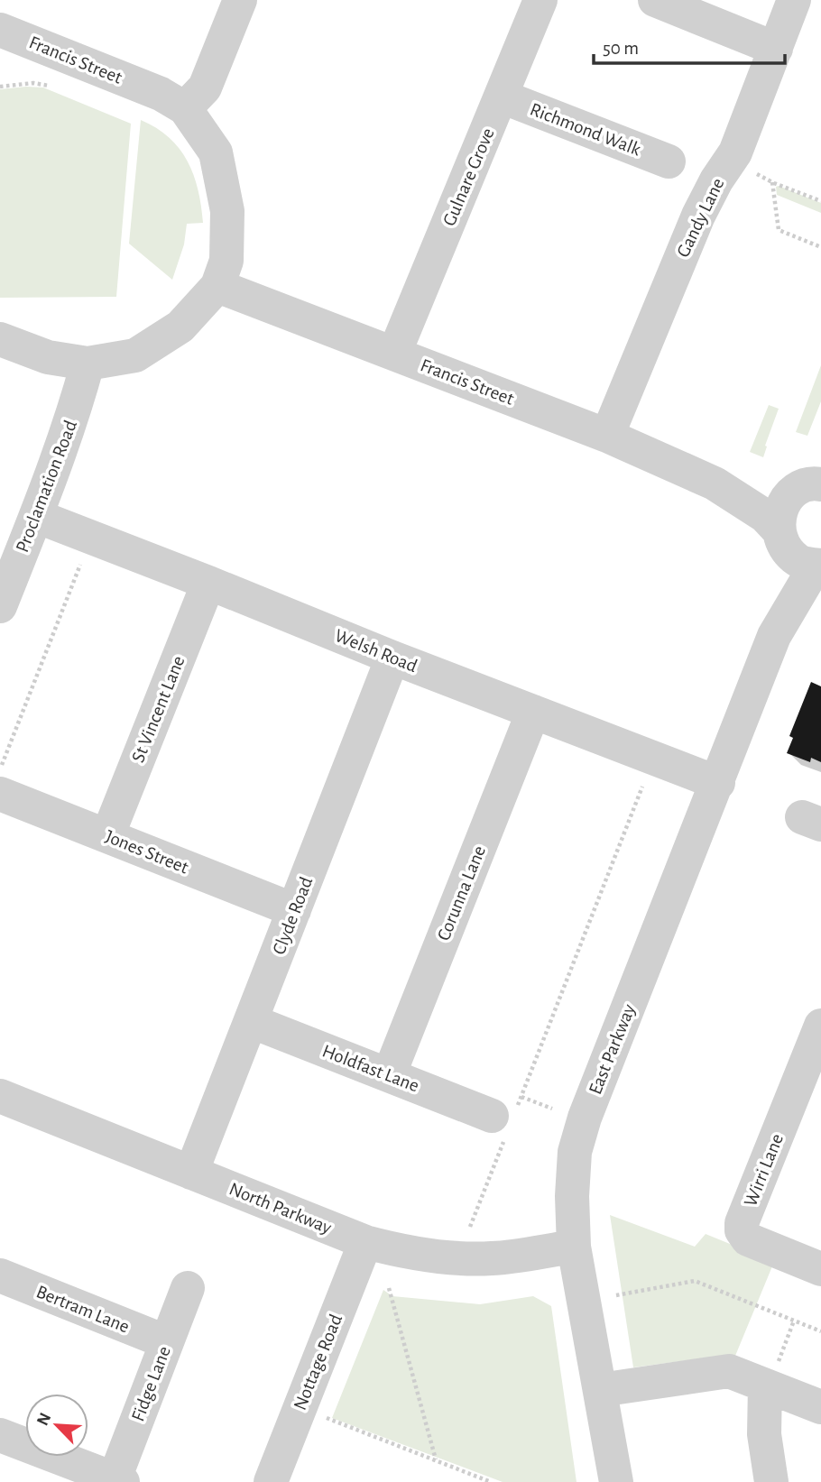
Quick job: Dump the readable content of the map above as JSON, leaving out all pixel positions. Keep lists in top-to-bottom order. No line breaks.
{"streets":{"street":["Francis Street","Richmond Walk","Gulnare Grove","Gandy Lane","Proclamation Road","Welsh Road","St Vincent Lane","Jones Street","Corunna Lane","Clyde Road","East Parkway","Holdfast Lane","Wirri Lane","North Parkway","Bertram Lane","Nottage Road","Fidge Lane"]},"crossings":[["Francis Street","Gulnare Grove"],["Francis Street","Gandy Lane"],["Francis Street","Proclamation Road"],["Francis Street","East Parkway"],["Richmond Walk","Gulnare Grove"],["Proclamation Road","Welsh Road"],["Welsh Road","St Vincent Lane"],["Welsh Road","Corunna Lane"],["Welsh Road","Clyde Road"],["Welsh Road","East Parkway"],["St Vincent Lane","Jones Street"],["Jones Street","Clyde Road"],["Corunna Lane","Holdfast Lane"],["Clyde Road","Holdfast Lane"],["Clyde Road","North Parkway"],["East Parkway","North Parkway"],["North Parkway","Nottage Road"],["Bertram Lane","Fidge Lane"]],"scale_bar":"50 m","north":"top left"}
